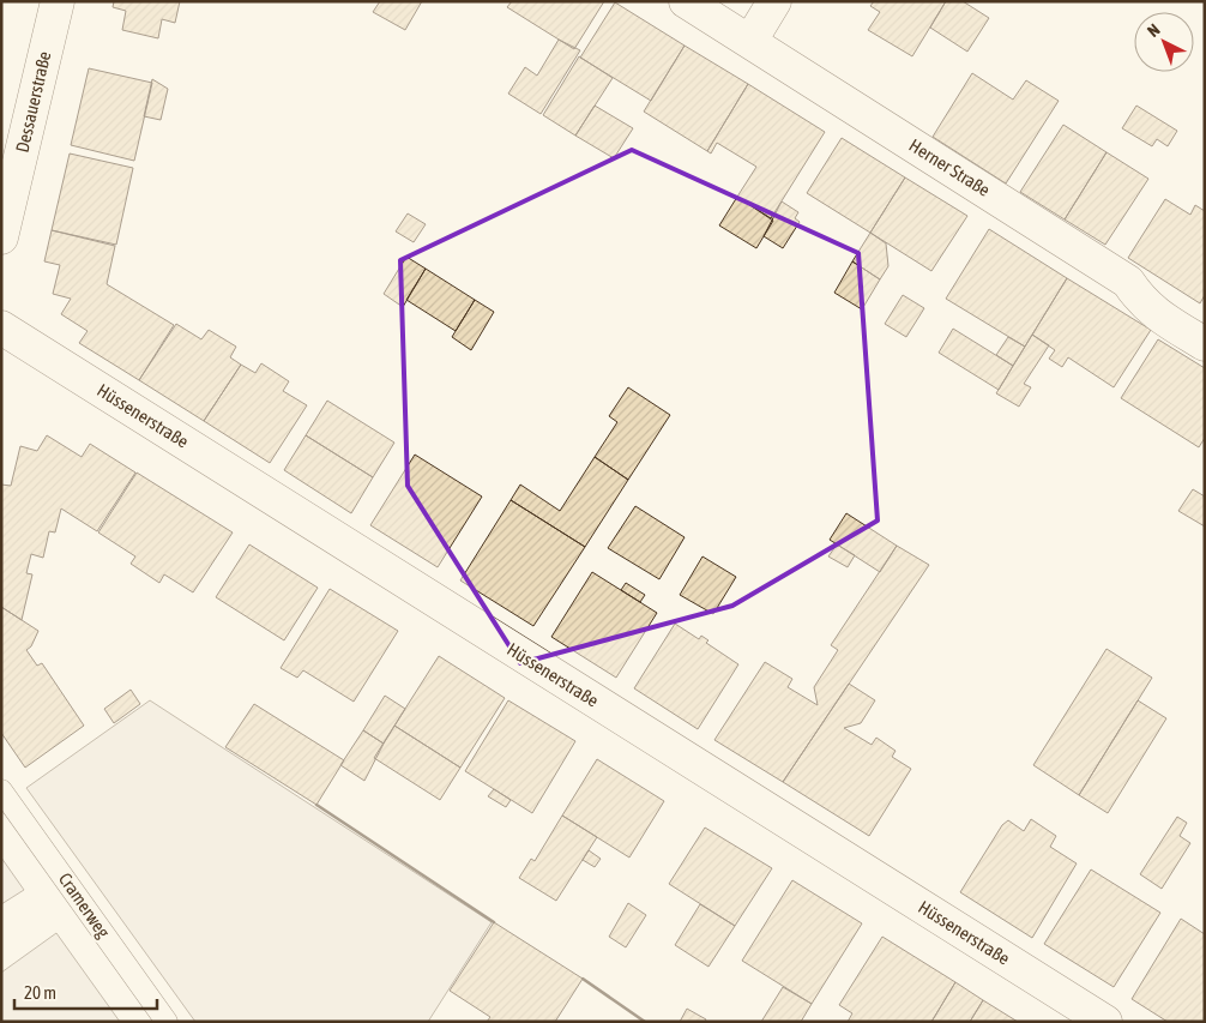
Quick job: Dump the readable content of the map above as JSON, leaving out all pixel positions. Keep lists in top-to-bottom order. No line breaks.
{"streets":{"street":["Dessauerstraße","Herner Straße","Hüssenerstraße"],"lane":["Cramerweg"]},"scale_bar":"20 m","north":"top left"}
